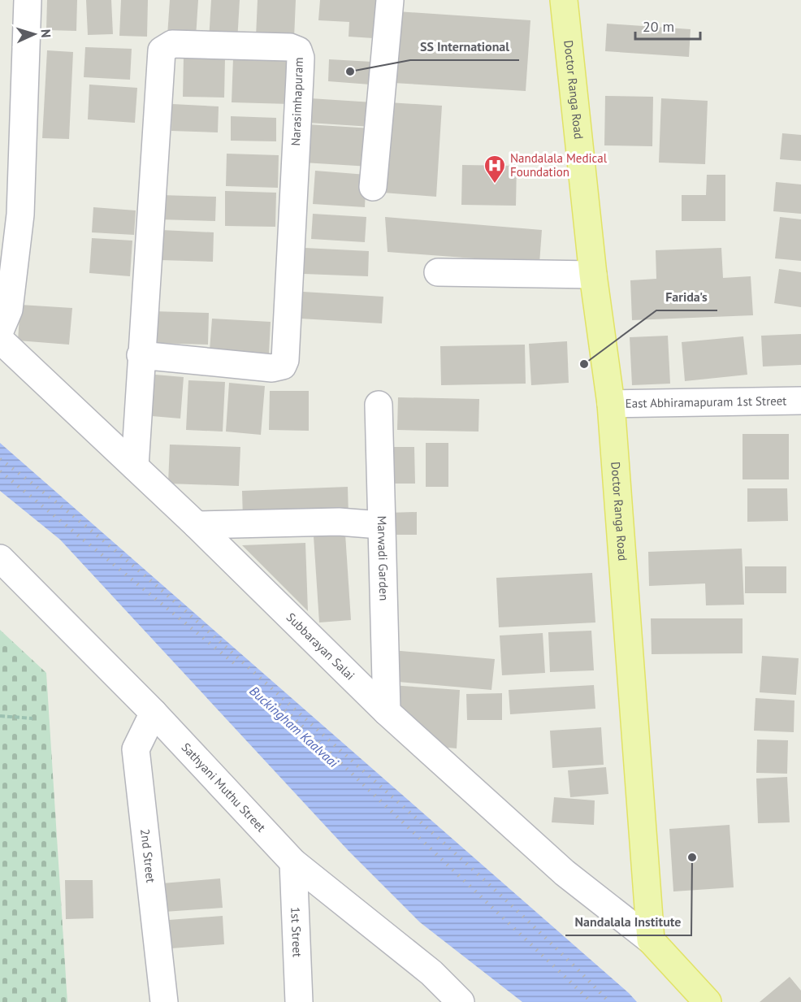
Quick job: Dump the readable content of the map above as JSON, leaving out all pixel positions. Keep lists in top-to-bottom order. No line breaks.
{"streets":{"main road":["Doctor Ranga Road"],"street":["Narasimhapuram","East Abhiramapuram 1st Street","Marwadi Garden","Subbarayan Salai","Sathyani Muthu Street","2nd Street","1st Street"]},"crossings":[["Doctor Ranga Road","East Abhiramapuram 1st Street"],["Doctor Ranga Road","Subbarayan Salai"],["Narasimhapuram","Subbarayan Salai"],["Marwadi Garden","Subbarayan Salai"],["Sathyani Muthu Street","2nd Street"],["Sathyani Muthu Street","1st Street"]],"water":["Buckingham Kaalvaai"],"places":{"other":["SS International","Farida's","Nandalala Institute"],"hospital":["Nandalala Medical Foundation"]},"scale_bar":"20 m","north":"right"}
